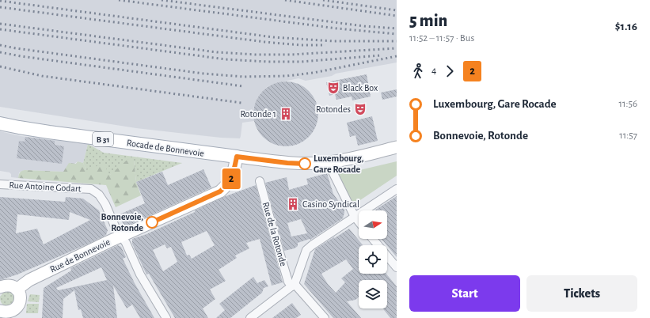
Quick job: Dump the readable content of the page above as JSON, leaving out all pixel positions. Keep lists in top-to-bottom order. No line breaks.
{"streets":{"main road":["B 31","Rocade de Bonnevoie","Rue de Bonnevoie"],"street":["Rue Antoine Godart","Rue de la Rotonde"]},"crossings":[["Rocade de Bonnevoie","Rue de Bonnevoie"],["Rue Antoine Godart","Rue de Bonnevoie"]],"places":{"theatre":["Black Box","Rotondes"],"building":["Rotonde 1","Casino Syndical"],"other":["Luxembourg, Gare Rocade","Bonnevoie, Rotonde"]},"lines":["bus line 2"],"north":"right","page":{"on_map":"2","heading":["5 min","11:52 – 11:57 · Bus","$1.16"],"legs":["4","2"],"list":[{"name":"Luxembourg, Gare Rocade","value":"11:56"},{"name":"Bonnevoie, Rotonde","value":"11:57"}],"buttons":["Start","Tickets"]}}
